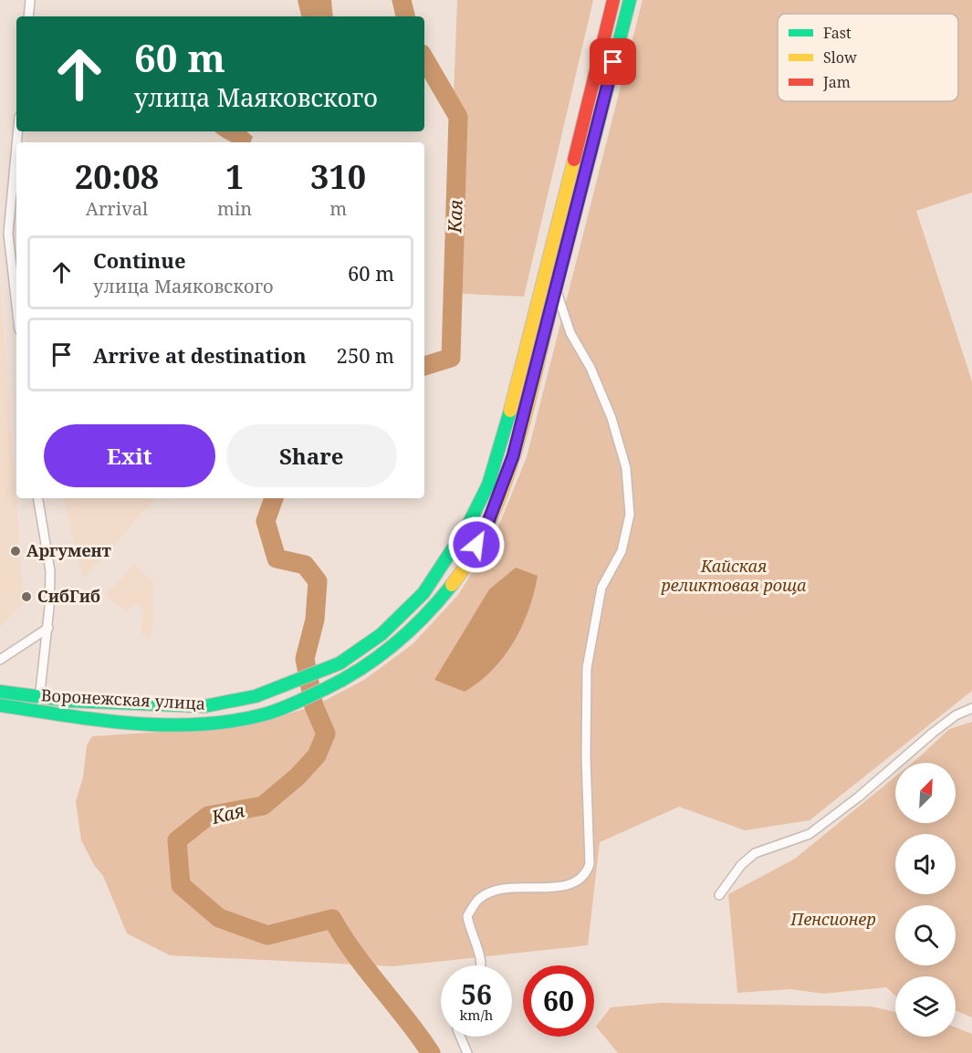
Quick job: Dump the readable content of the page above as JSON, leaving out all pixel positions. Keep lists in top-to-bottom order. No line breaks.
{"streets":{"main road":["Воронежская улица"]},"water":["Кая"],"parks":["Кайская реликтовая роща","Пенсионер"],"places":["Аргумент","СибГиб"],"legend":["Fast","Slow","Jam"],"north":"top right","page":{"turn":["60 m","улица Маяковского"],"eta":["20:08","Arrival","1","min","310","m"],"list":[{"name":"Continue","note":"улица Маяковского","value":"60 m"},{"name":"Arrive at destination","value":"250 m"}],"buttons":["Exit","Share"],"speed":"56 km/h","limit":"60"}}
